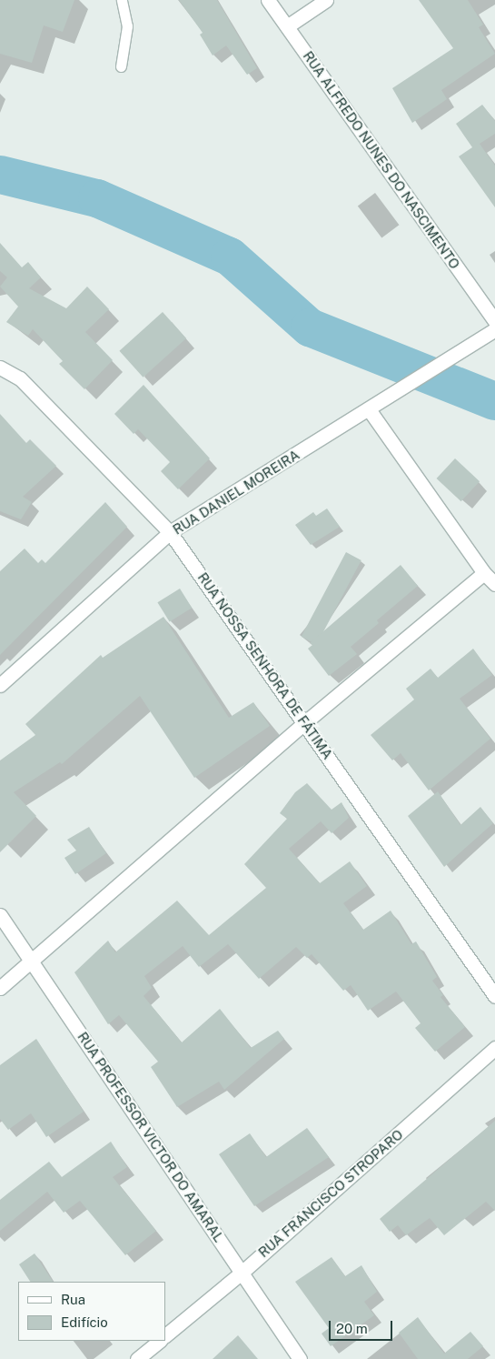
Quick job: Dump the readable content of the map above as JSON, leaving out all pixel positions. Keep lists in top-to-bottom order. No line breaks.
{"streets":{"street":["RUA ALFREDO NUNES DO NASCIMENTO","RUA DANIEL MOREIRA","RUA NOSSA SENHORA DE FÁTIMA","RUA PROFESSOR VICTOR DO AMARAL","RUA FRANCISCO STROPARO"]},"crossings":[["RUA DANIEL MOREIRA","RUA NOSSA SENHORA DE FÁTIMA"],["RUA PROFESSOR VICTOR DO AMARAL","RUA FRANCISCO STROPARO"]],"legend":["Rua","Edifício"],"scale_bar":"20 m"}
